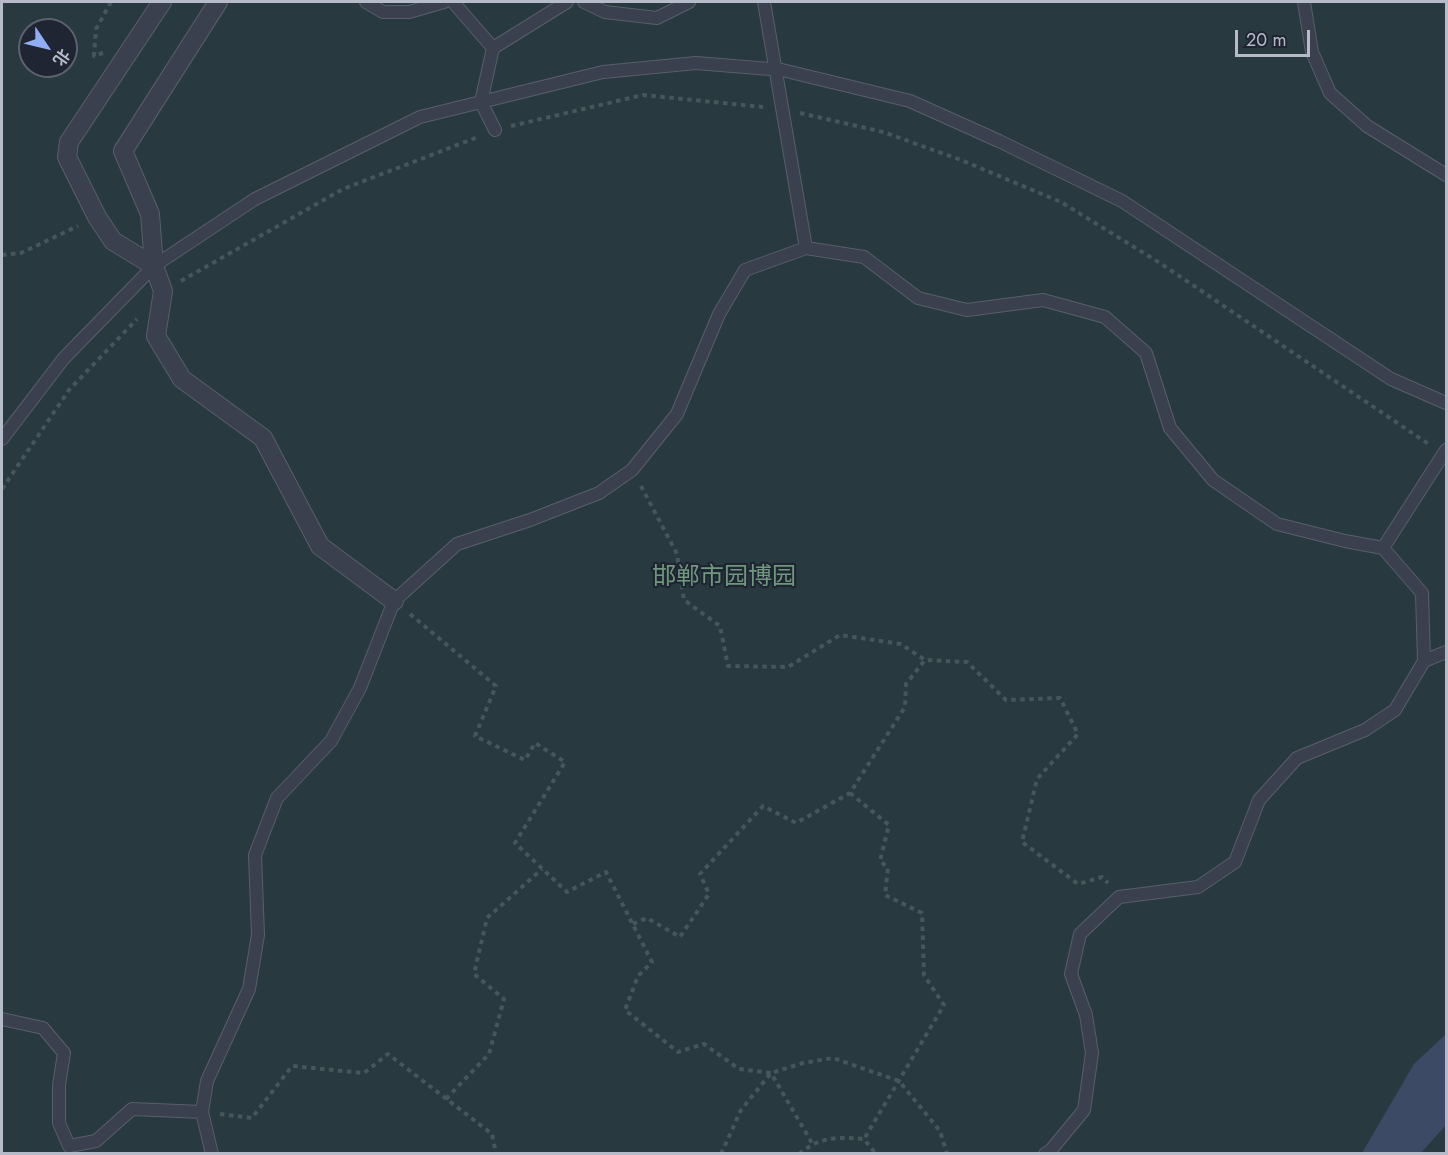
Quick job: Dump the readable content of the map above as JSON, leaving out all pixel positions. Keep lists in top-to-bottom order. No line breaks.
{"parks":["邯郸市园博园"],"scale_bar":"20 m","north":"bottom right"}
